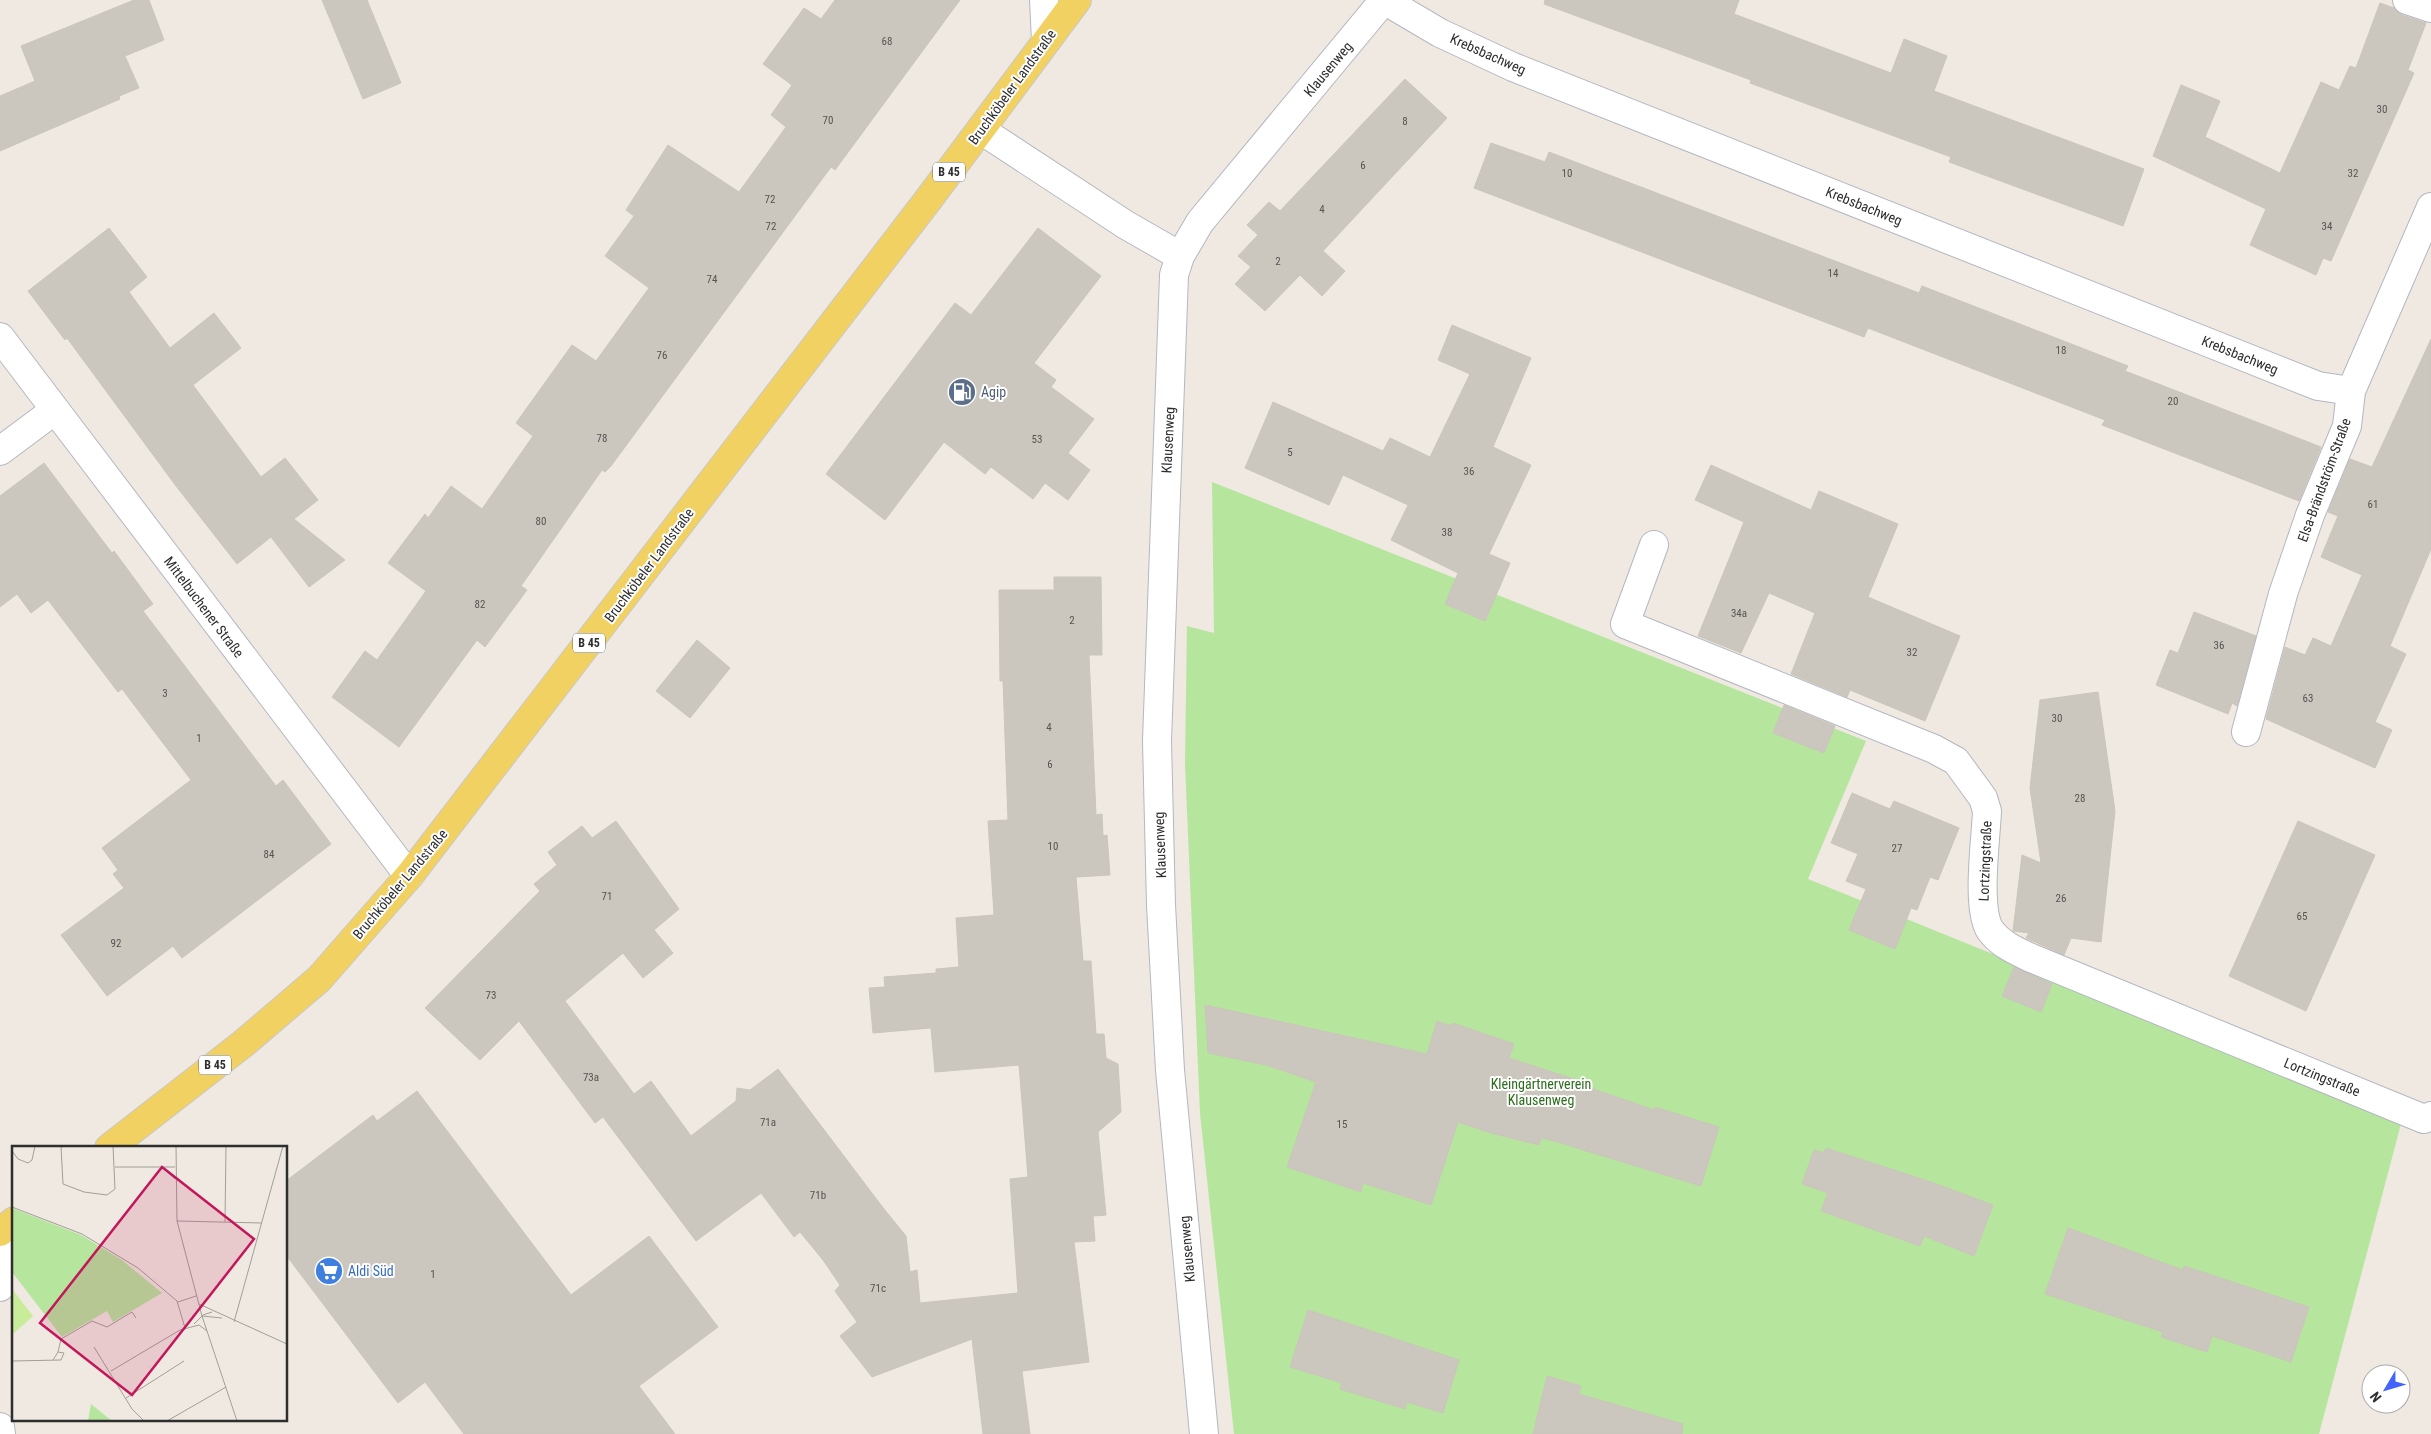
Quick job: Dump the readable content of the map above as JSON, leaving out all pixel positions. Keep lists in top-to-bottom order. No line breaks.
{"streets":{"main road":["Bruchköbeler Landstraße","B 45"],"street":["Krebsbachweg","Klausenweg","Elsa-Brändström-Straße","Mittelbuchener Straße","Lortzingstraße"]},"crossings":[["Krebsbachweg","Klausenweg"],["Krebsbachweg","Elsa-Brändström-Straße"],["Bruchköbeler Landstraße","Mittelbuchener Straße"]],"parks":["Kleingärtnerverein Klausenweg"],"places":{"fuel station":["Agip"],"supermarket":["Aldi Süd"]},"house_numbers":["68","30","70","8","6","10","32","72","4","72","34","2","14","74","18","76","20","78","53","5","36","61","80","38","82","34a","2","36","32","3","63","30","4","1","6","28","10","27","84","71","26","65","92","73","73a","71a","15","71b","1","71c"],"north":"bottom left"}
